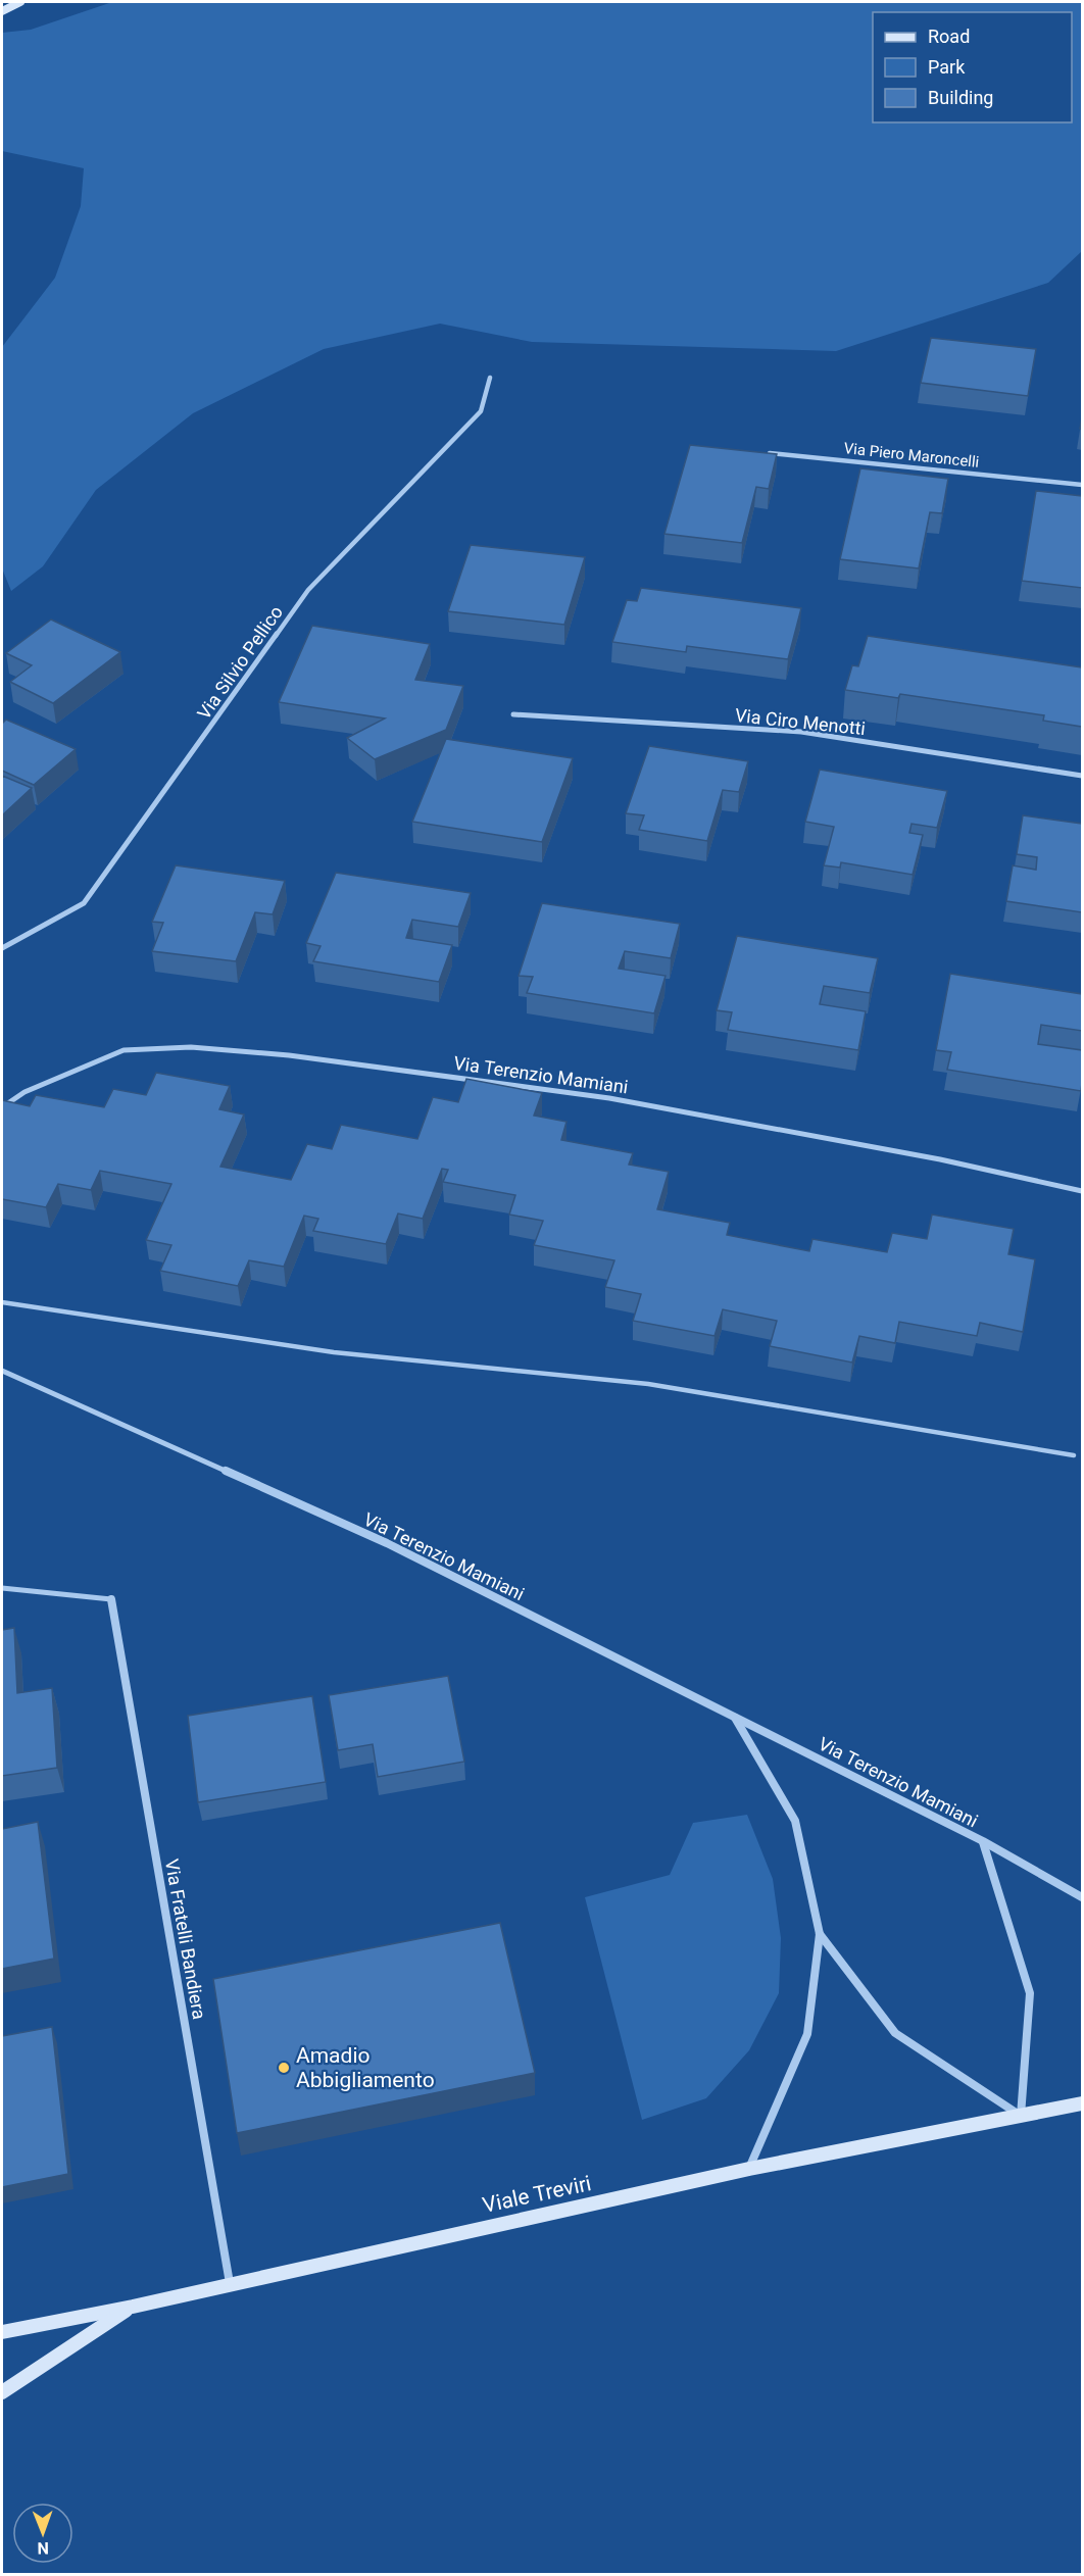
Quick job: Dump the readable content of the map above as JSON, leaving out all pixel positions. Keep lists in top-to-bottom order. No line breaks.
{"streets":{"main road":["Viale Treviri"],"street":["Via Piero Maroncelli","Via Silvio Pellico","Via Ciro Menotti","Via Terenzio Mamiani","Via Fratelli Bandiera"]},"crossings":[["Via Terenzio Mamiani","Viale Treviri"],["Via Fratelli Bandiera","Viale Treviri"]],"places":["Amadio Abbigliamento"],"legend":["Road","Park","Building"],"north":"bottom"}
